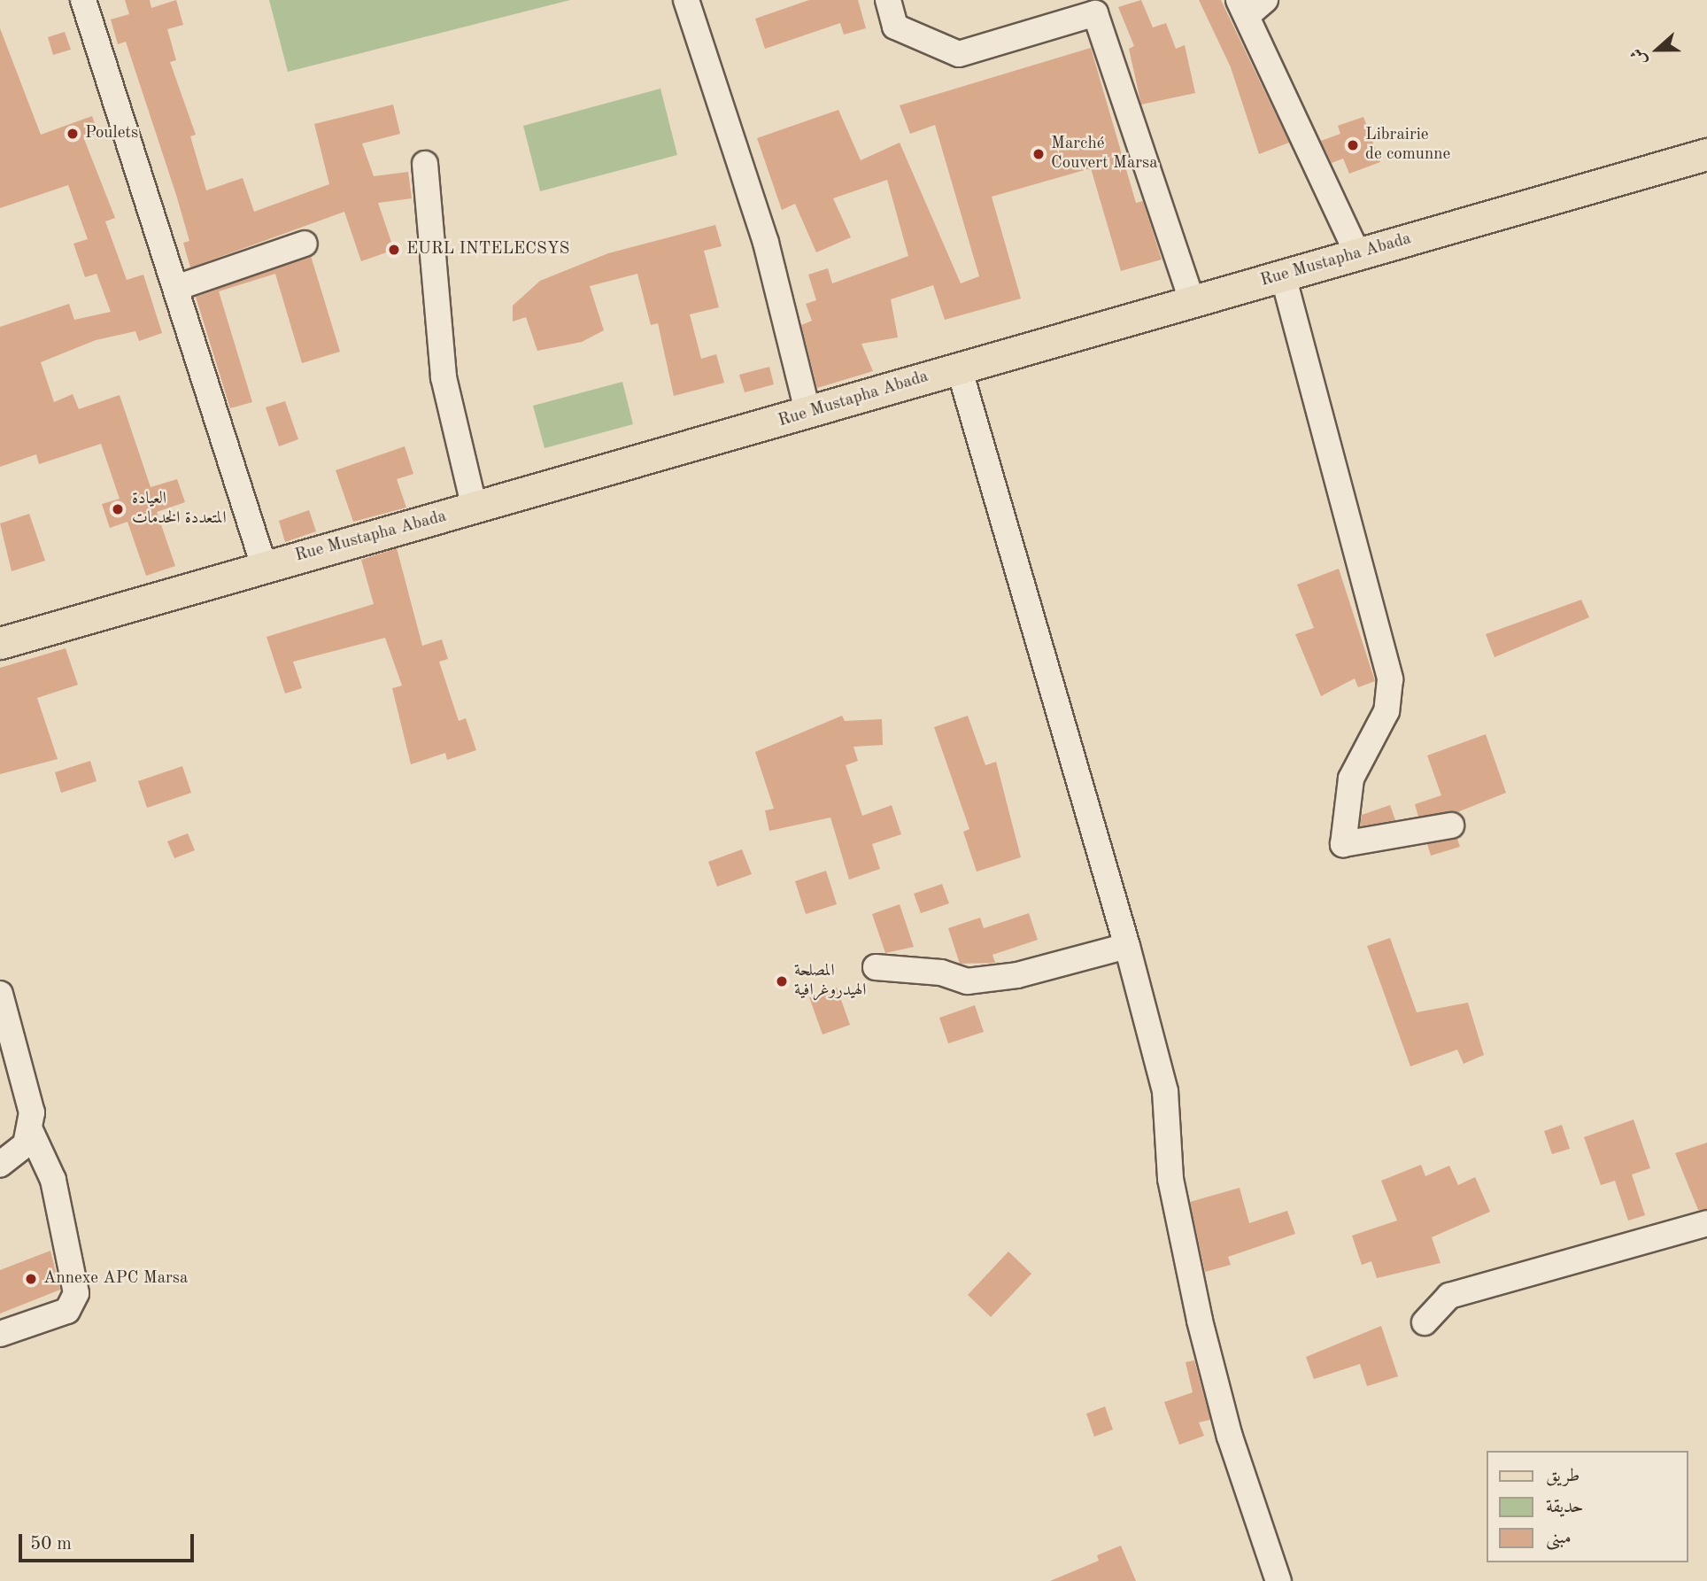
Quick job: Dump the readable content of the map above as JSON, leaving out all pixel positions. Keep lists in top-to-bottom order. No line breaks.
{"streets":{"main road":["Rue Mustapha Abada"]},"places":["Poulets","Librairie de comunne","Marché Couvert Marsa","EURL INTELECSYS","العيادة المتعددة الخدمات","المصلحة الهيدروغرافية","Annexe APC Marsa"],"legend":["طريق","حديقة","مبنى"],"scale_bar":"50 m","north":"left"}
